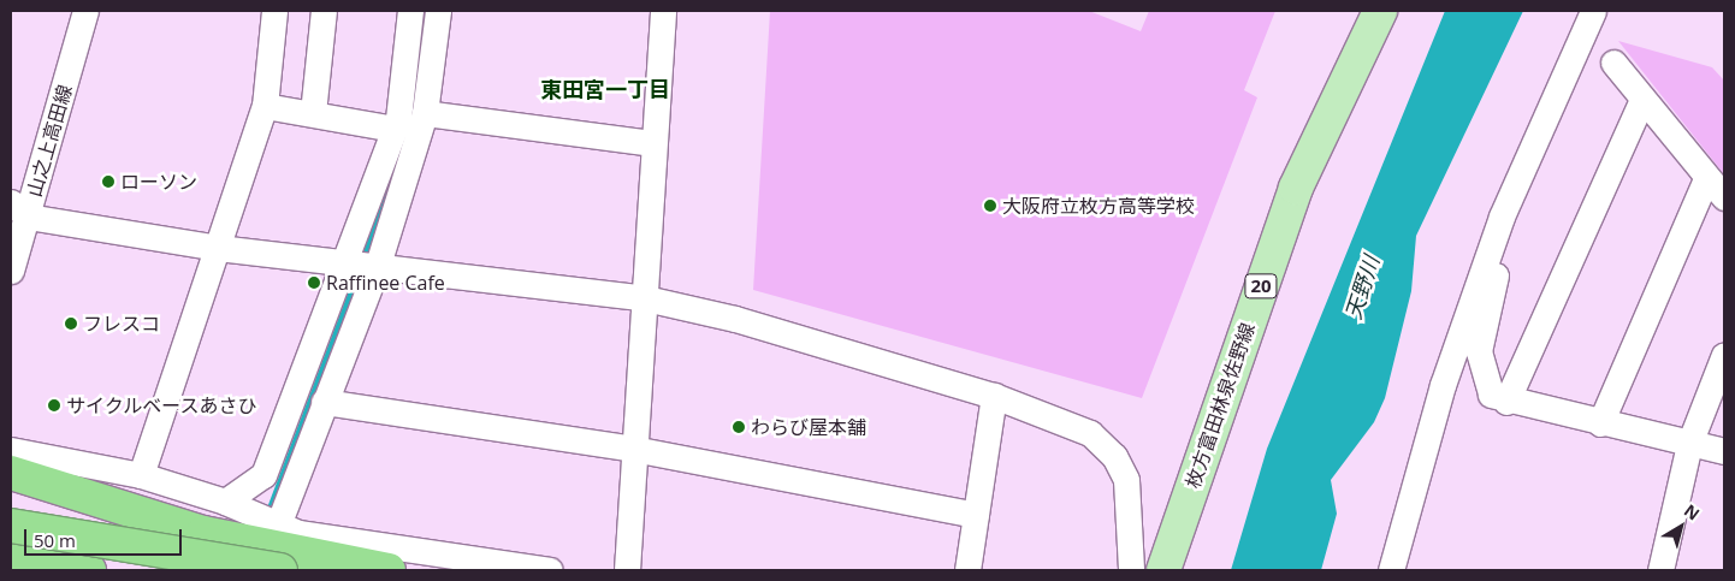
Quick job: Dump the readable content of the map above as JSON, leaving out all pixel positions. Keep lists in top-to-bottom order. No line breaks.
{"streets":{"main road":["20","枚方富田林泉佐野線"],"street":["山之上高田線"]},"districts":["東田宮一丁目"],"water":["天野川"],"places":["ローソン","大阪府立枚方高等学校","Raffinee Cafe","フレスコ","サイクルベースあさひ","わらび屋本舗"],"scale_bar":"50 m","north":"top right"}
